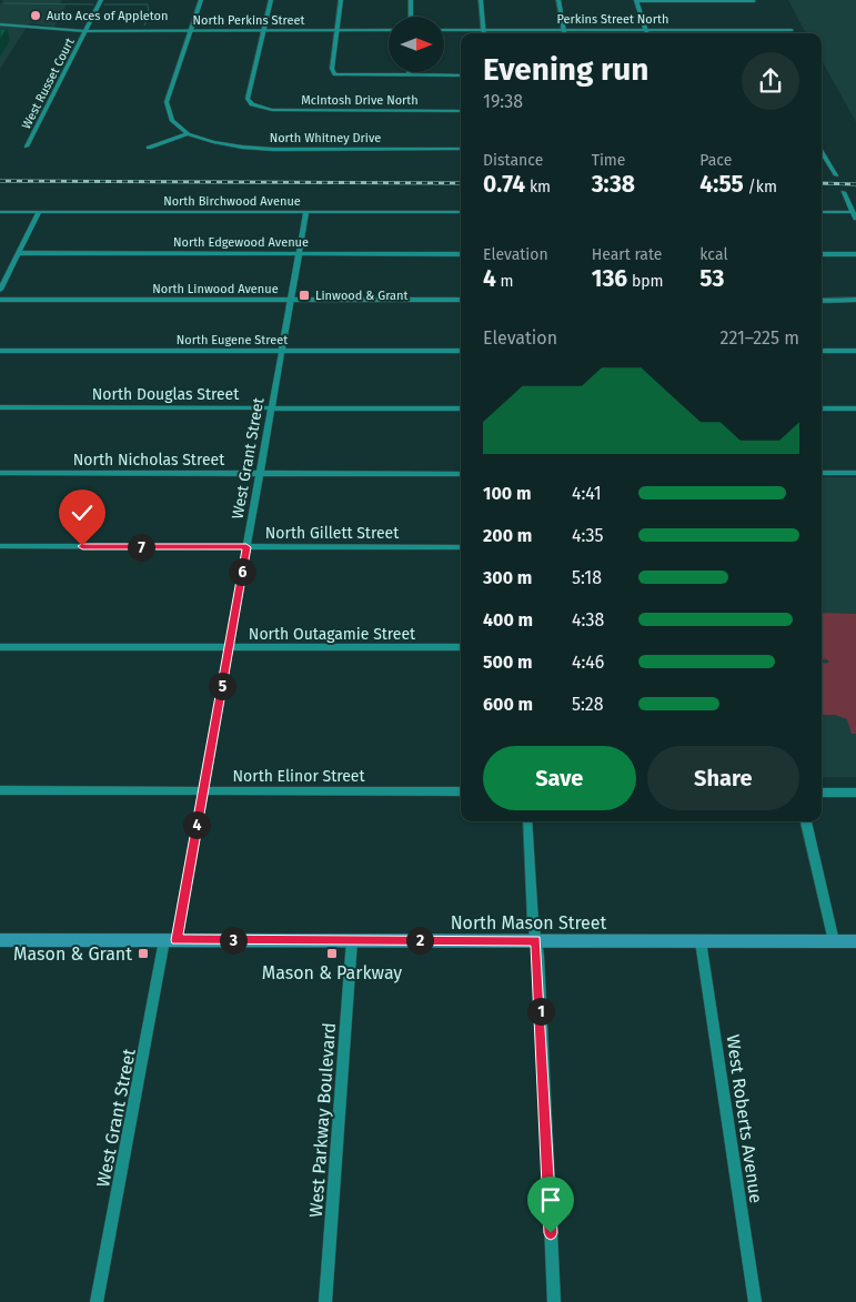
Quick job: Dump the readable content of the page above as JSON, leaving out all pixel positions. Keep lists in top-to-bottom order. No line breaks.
{"streets":{"main road":["North Mason Street"],"street":["Perkins Street North","North Perkins Street","West Russet Court","McIntosh Drive North","North Whitney Drive","North Birchwood Avenue","North Edgewood Avenue","North Linwood Avenue","North Eugene Street","North Douglas Street","West Grant Street","North Nicholas Street","North Gillett Street","North Outagamie Street","North Elinor Street","West Roberts Avenue","West Parkway Boulevard"]},"crossings":[["North Perkins Street","West Russet Court"],["North Perkins Street","McIntosh Drive North"],["North Birchwood Avenue","West Grant Street"],["North Edgewood Avenue","West Grant Street"],["North Linwood Avenue","West Grant Street"],["North Eugene Street","West Grant Street"],["North Douglas Street","West Grant Street"],["West Grant Street","North Nicholas Street"],["West Grant Street","North Gillett Street"],["West Grant Street","North Outagamie Street"],["West Grant Street","North Elinor Street"],["West Grant Street","North Mason Street"],["North Mason Street","West Roberts Avenue"],["North Mason Street","West Parkway Boulevard"]],"places":{"other":["Auto Aces of Appleton"],"transit":["Linwood & Grant","Mason & Grant","Mason & Parkway"]},"north":"right","page":{"heading":["Evening run","19:38"],"stats":[["Distance","0.74 km"],["Time","3:38"],["Pace","4:55 /km"],["Elevation","4 m"],["Heart rate","136 bpm"],["kcal","53"]],"chart":["Elevation","221–225 m"],"list":[{"name":"100 m","note":"4:41"},{"name":"200 m","note":"4:35"},{"name":"300 m","note":"5:18"},{"name":"400 m","note":"4:38"},{"name":"500 m","note":"4:46"},{"name":"600 m","note":"5:28"}],"pins":["7","6","5","4","2","3","1"],"buttons":["Save","Share"]}}
